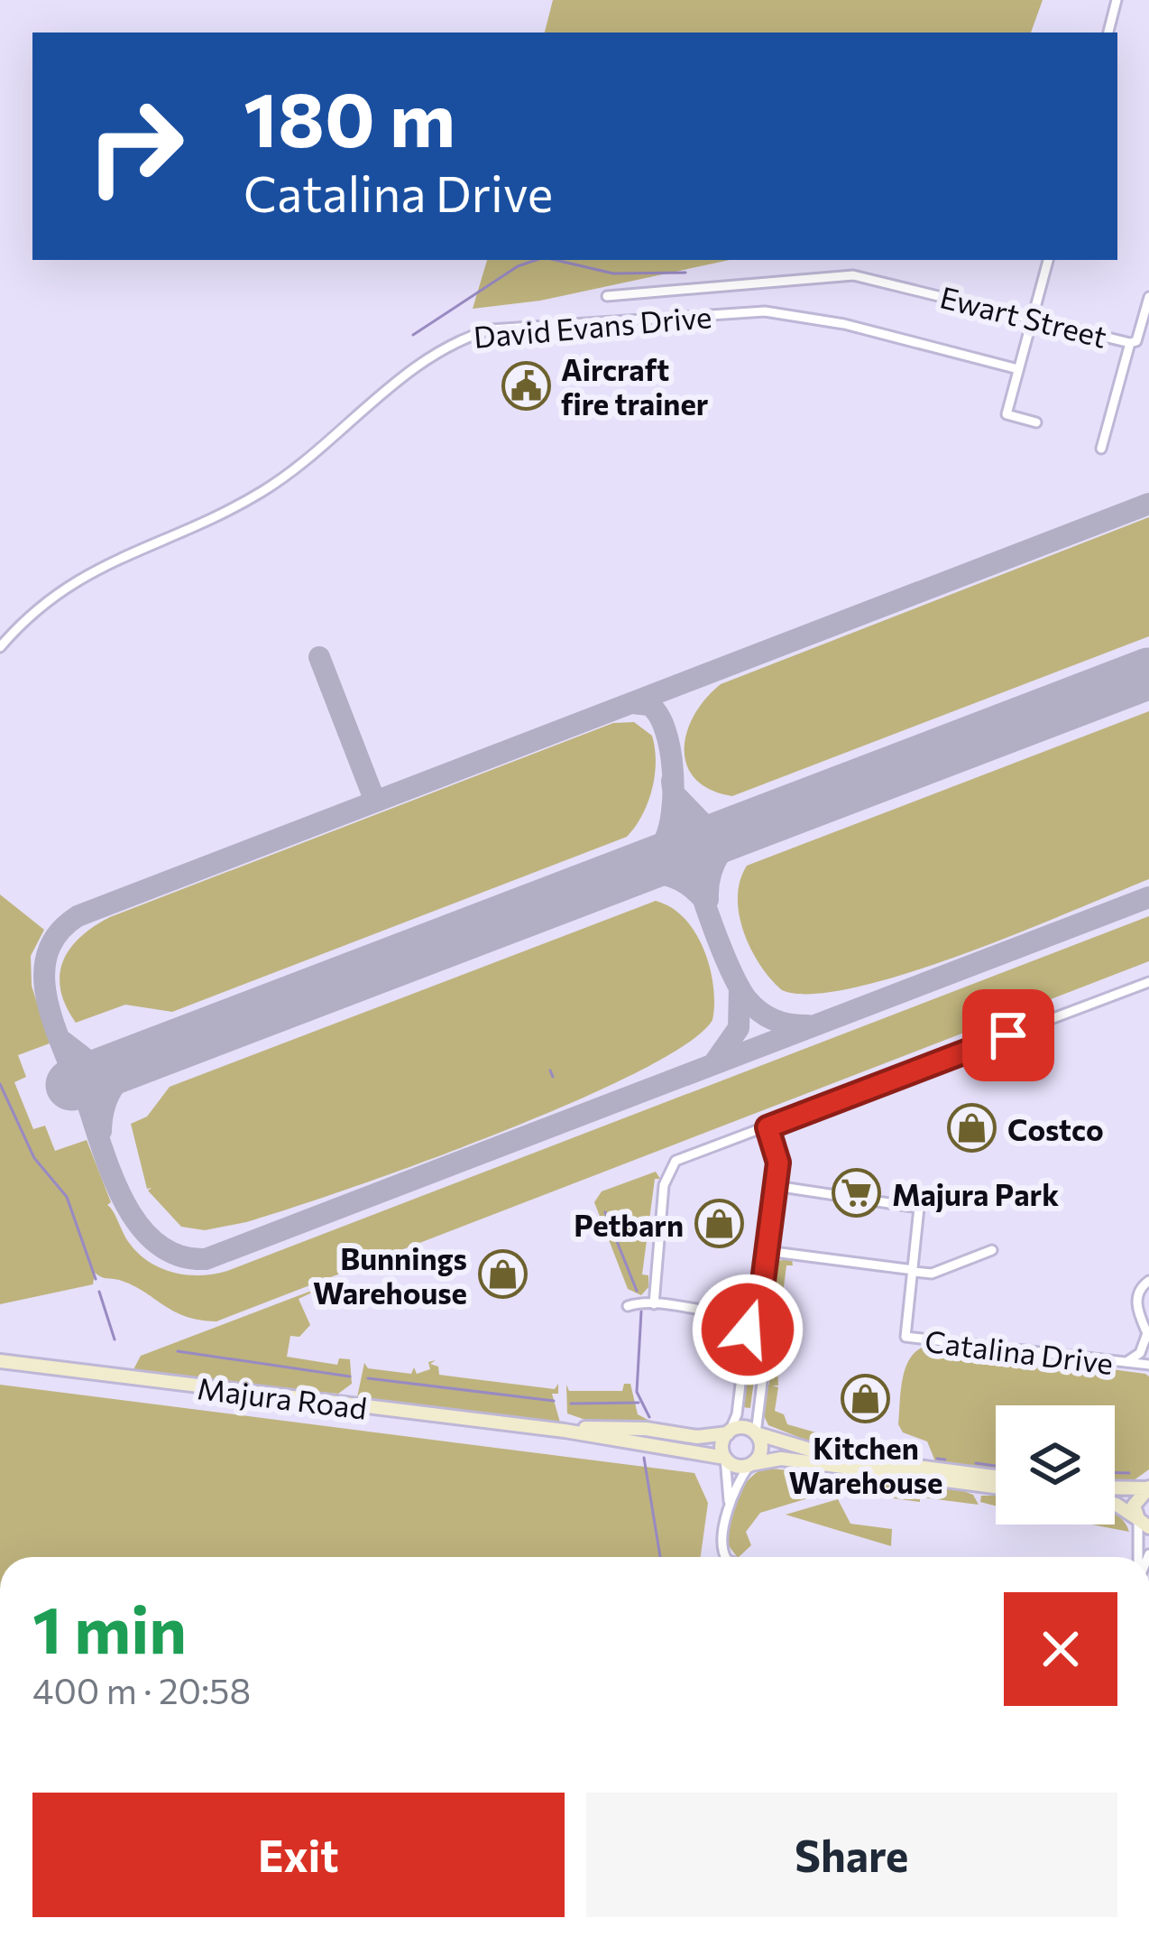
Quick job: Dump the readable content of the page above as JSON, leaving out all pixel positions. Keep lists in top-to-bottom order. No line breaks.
{"streets":{"main road":["Majura Road"],"street":["Ewart Street","David Evans Drive","Catalina Drive"]},"places":{"public building":["Aircraft fire trainer"],"shop":["Costco","Petbarn","Bunnings Warehouse","Kitchen Warehouse"],"supermarket":["Majura Park"]},"page":{"turn":["180 m","Catalina Drive"],"heading":["1 min","400 m · 20:58"],"buttons":["Exit","Share"]}}
